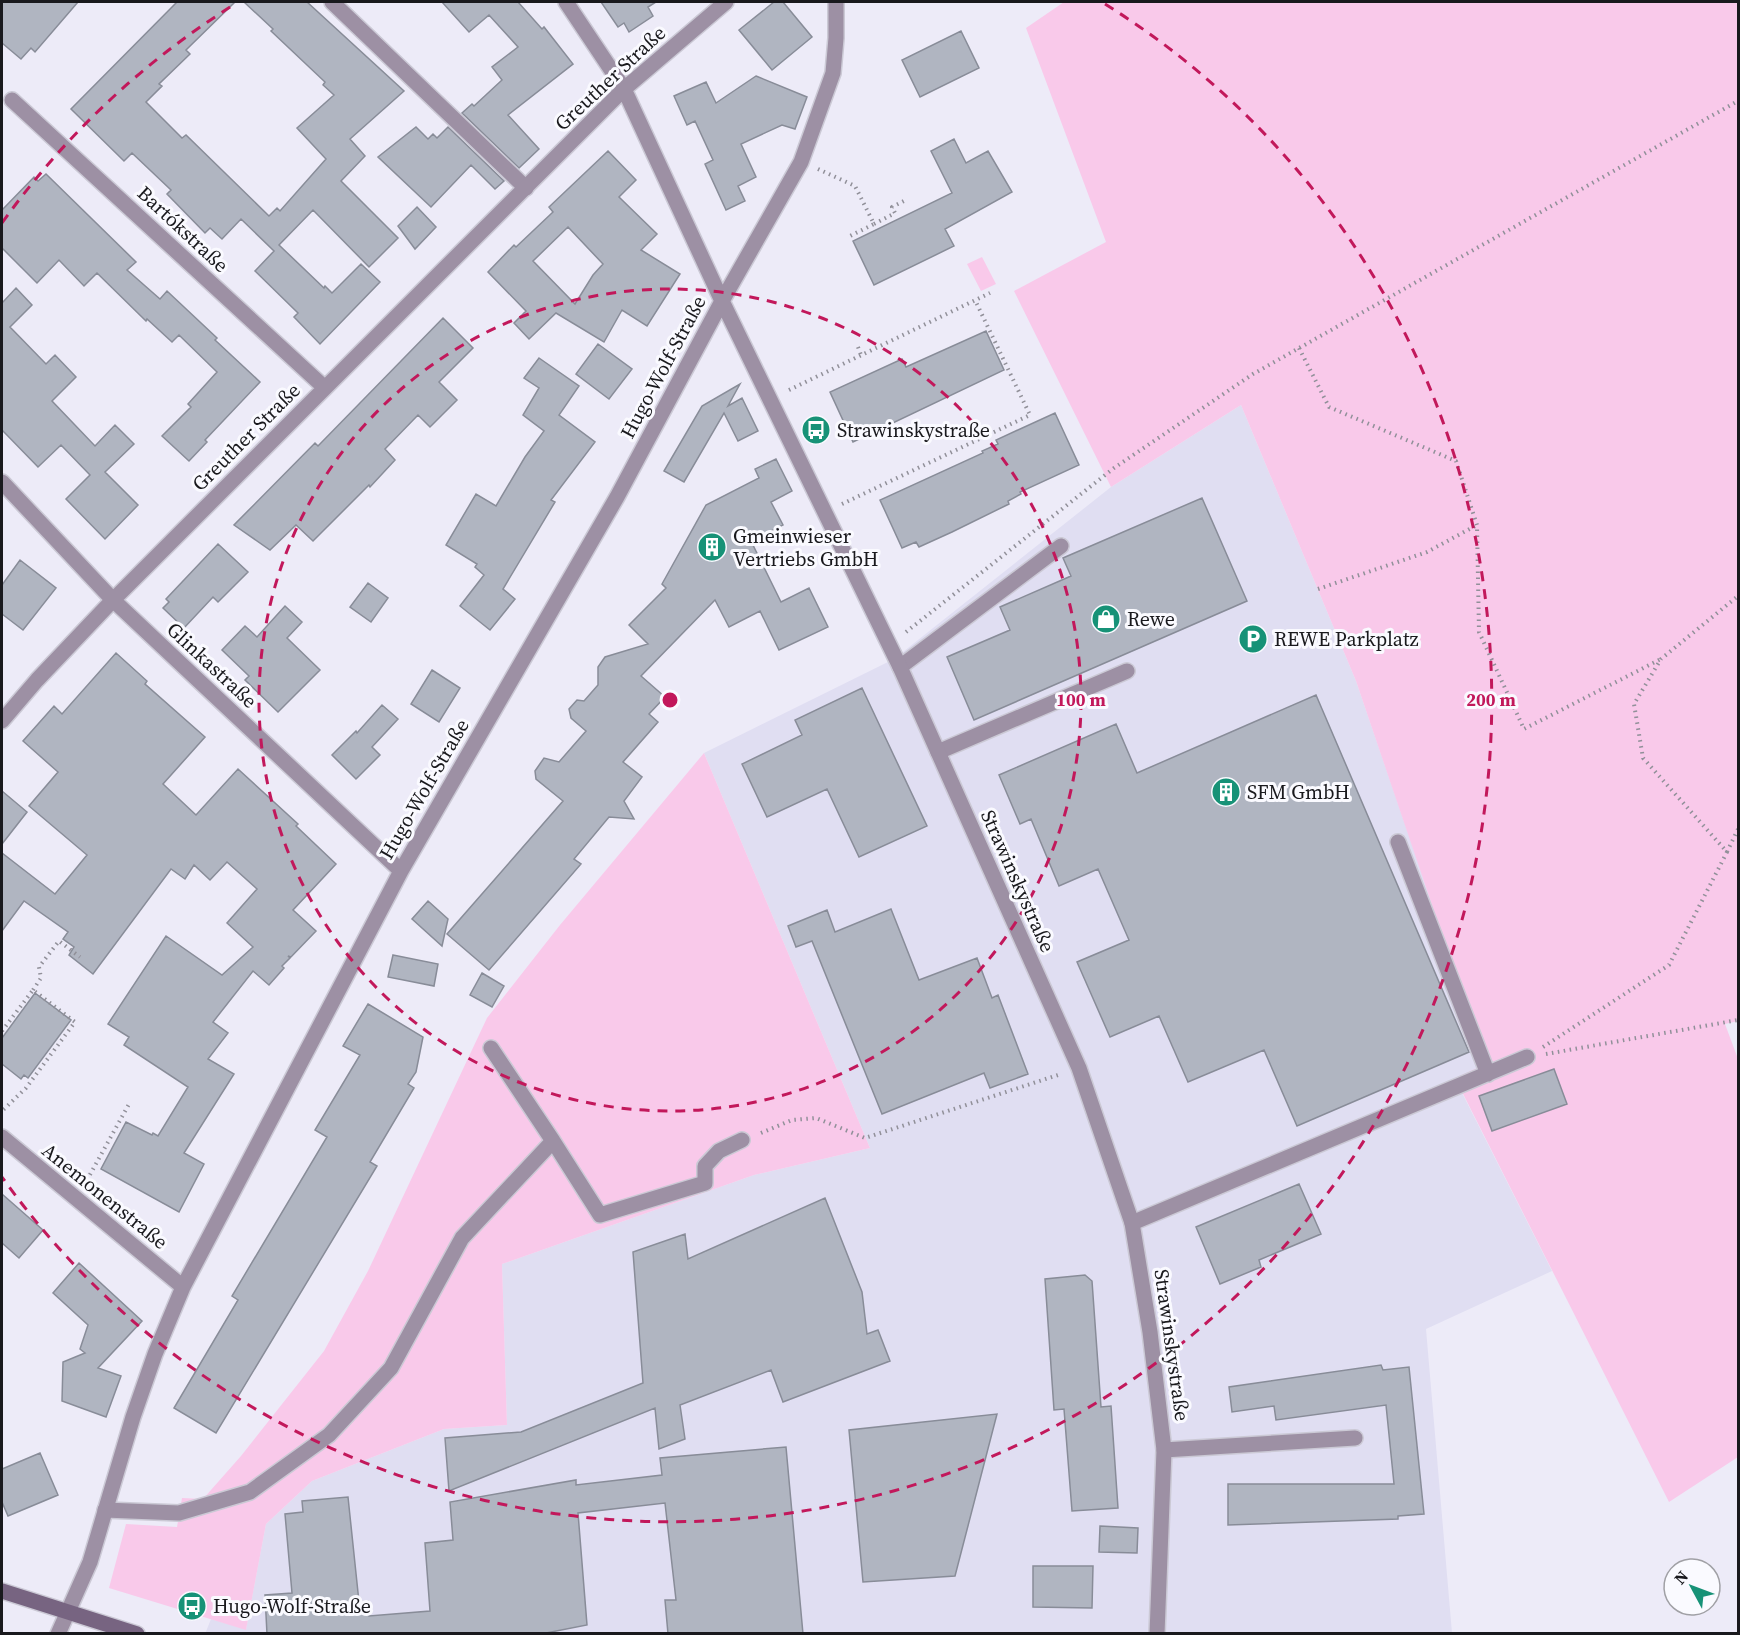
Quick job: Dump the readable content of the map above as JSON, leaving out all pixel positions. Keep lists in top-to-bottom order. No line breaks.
{"streets":{"street":["Greuther Straße","Bartókstraße","Hugo-Wolf-Straße","Glinkastraße","Strawinskystraße","Anemonenstraße"]},"crossings":[["Greuther Straße","Bartókstraße"],["Greuther Straße","Glinkastraße"],["Greuther Straße","Strawinskystraße"],["Hugo-Wolf-Straße","Glinkastraße"],["Hugo-Wolf-Straße","Strawinskystraße"],["Hugo-Wolf-Straße","Anemonenstraße"]],"places":{"bus stop":["Strawinskystraße","Hugo-Wolf-Straße"],"building":["Gmeinwieser Vertriebs GmbH","SFM GmbH"],"shop":["Rewe"],"parking":["REWE Parkplatz"]},"north":"top left","rings":["100 m","200 m"]}
